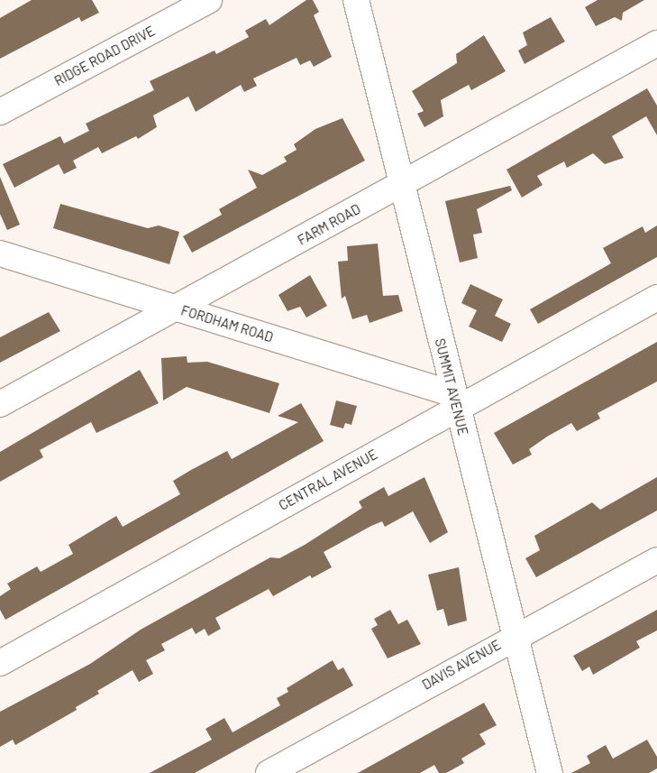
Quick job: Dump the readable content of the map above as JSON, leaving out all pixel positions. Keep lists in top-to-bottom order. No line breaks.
{"streets":{"street":["RIDGE ROAD DRIVE","FARM ROAD","FORDHAM ROAD","SUMMIT AVENUE","CENTRAL AVENUE","DAVIS AVENUE"]},"crossings":[["FARM ROAD","FORDHAM ROAD"],["FARM ROAD","SUMMIT AVENUE"],["FORDHAM ROAD","SUMMIT AVENUE"],["FORDHAM ROAD","CENTRAL AVENUE"],["SUMMIT AVENUE","CENTRAL AVENUE"],["SUMMIT AVENUE","DAVIS AVENUE"]]}
